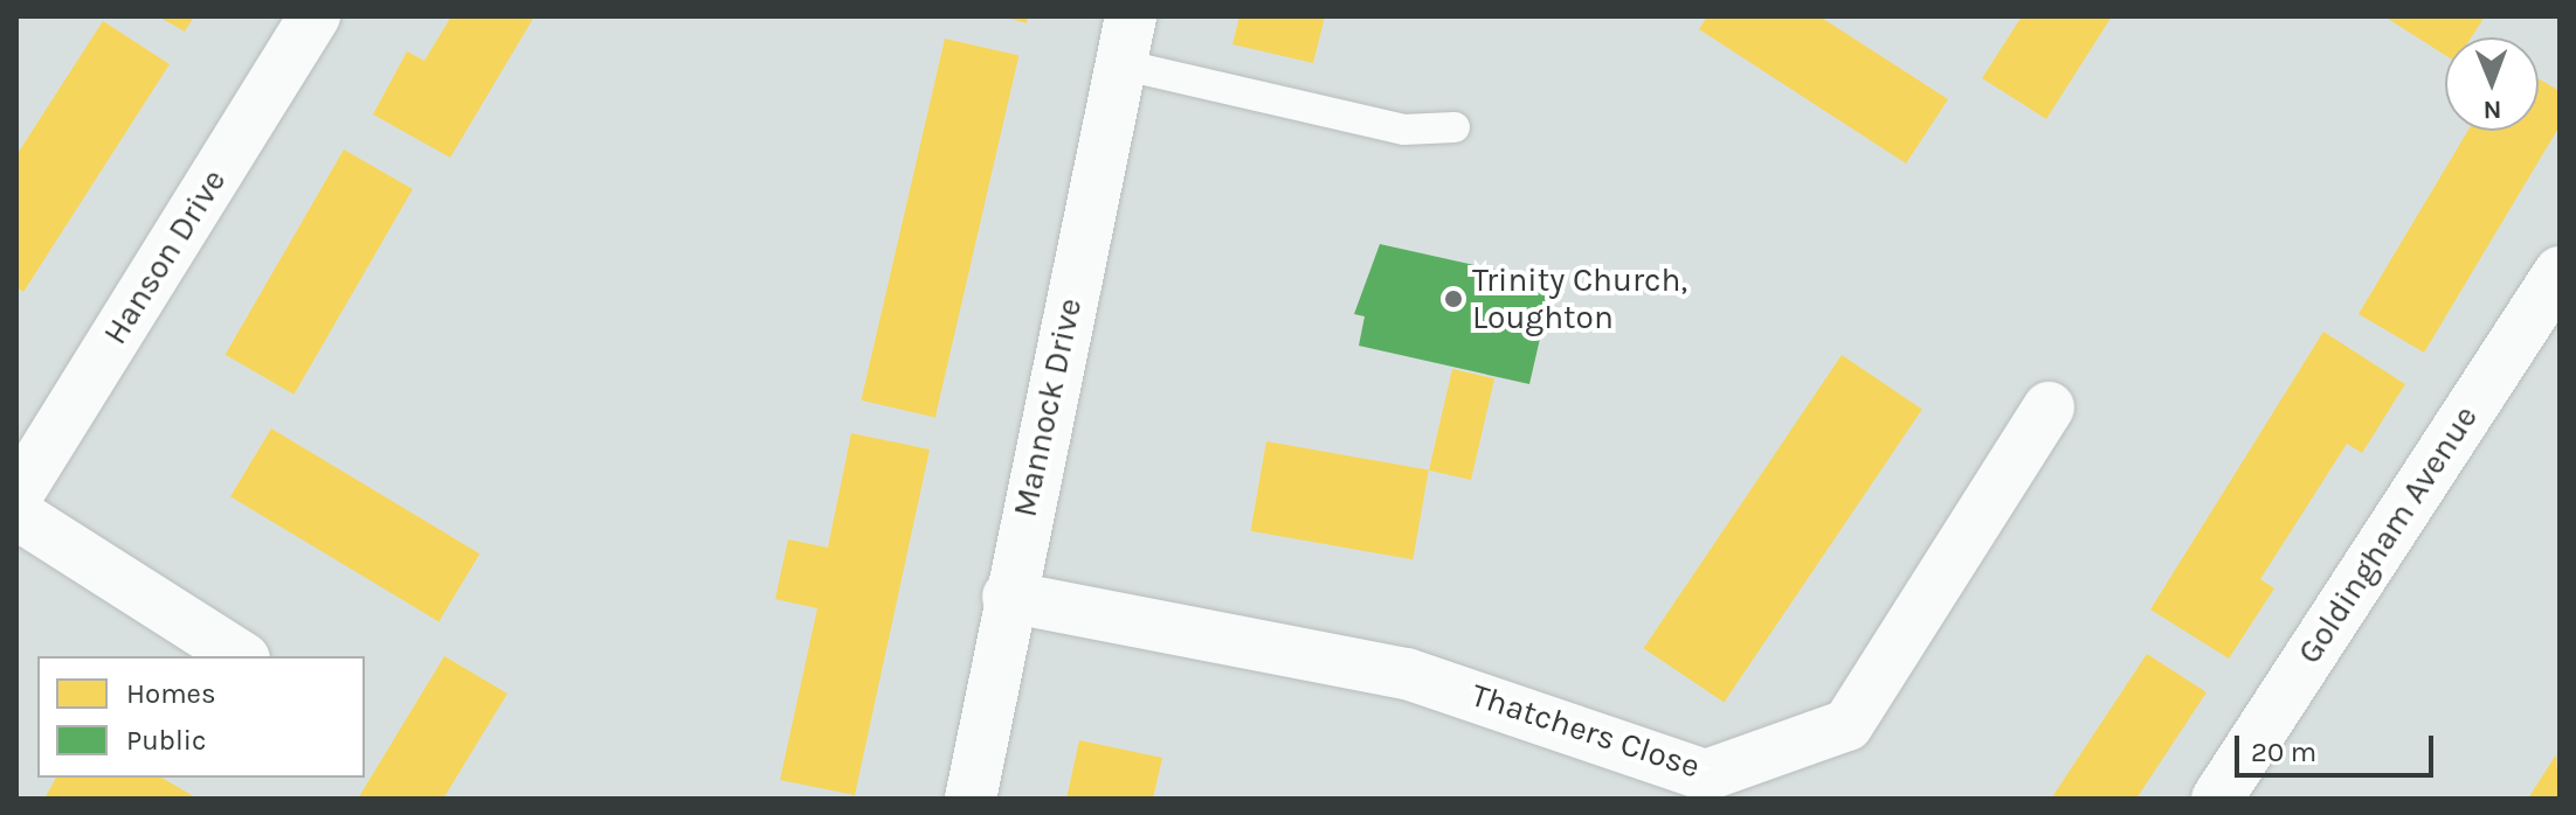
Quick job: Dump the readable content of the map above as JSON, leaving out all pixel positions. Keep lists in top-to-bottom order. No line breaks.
{"streets":{"street":["Hanson Drive","Mannock Drive","Goldingham Avenue","Thatchers Close"]},"crossings":[["Mannock Drive","Thatchers Close"]],"places":["Trinity Church, Loughton"],"legend":["Homes","Public"],"scale_bar":"20 m","north":"bottom"}
